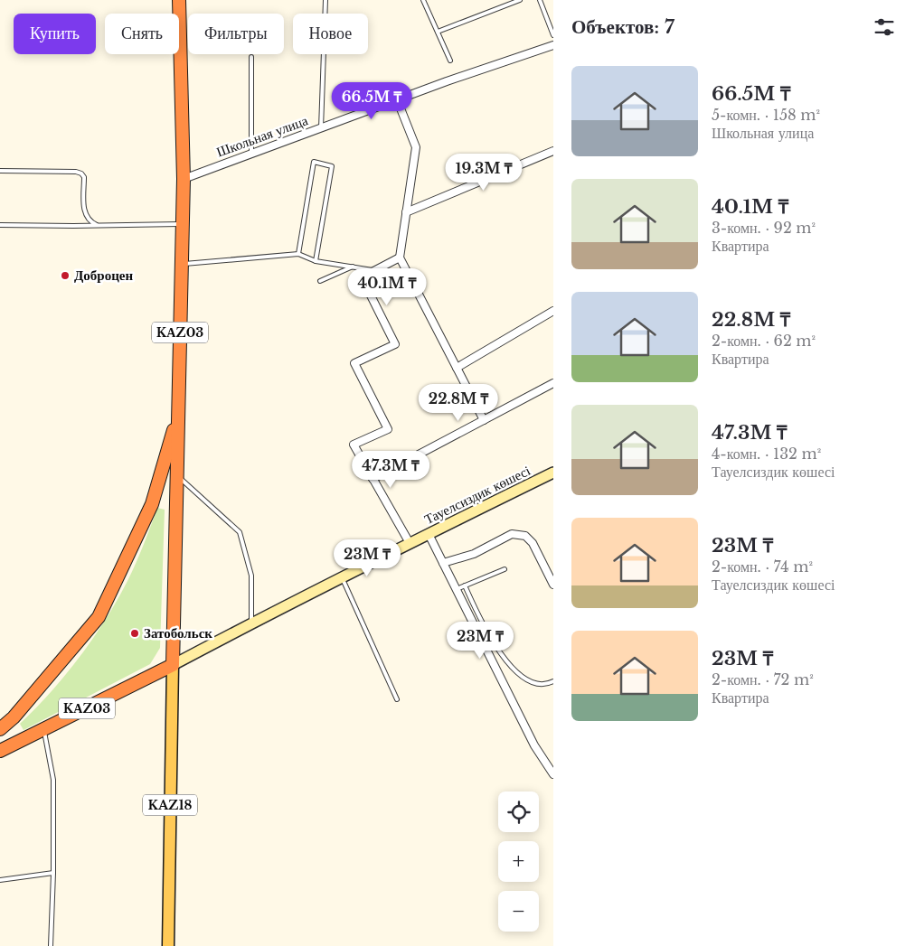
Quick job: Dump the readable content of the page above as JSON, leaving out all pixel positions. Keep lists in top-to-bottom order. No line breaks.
{"streets":{"highway":["KАZ03"],"main road":["KAZ18"],"street":["Школьная улица","Тауелсиздик көшесі"]},"crossings":[["Школьная улица","KАZ03"],["KАZ03","Тауелсиздик көшесі"],["KАZ03","KAZ18"],["Тауелсиздик көшесі","KAZ18"]],"places":["Доброцен","Затобольск"],"page":{"heading":"Объектов: 7","chip":["Купить","Снять","Фильтры","Новое"],"list":[{"name":"66.5M ₸","note":"5-комн. · 158 m² · Школьная улица"},{"name":"40.1M ₸","note":"3-комн. · 92 m² · Квартира"},{"name":"22.8M ₸","note":"2-комн. · 62 m² · Квартира"},{"name":"47.3M ₸","note":"4-комн. · 132 m² · Тауелсиздик көшесі"},{"name":"23M ₸","note":"2-комн. · 74 m² · Тауелсиздик көшесі"},{"name":"23M ₸","note":"2-комн. · 72 m² · Квартира"}],"price":["66.5M ₸","19.3M ₸","40.1M ₸","22.8M ₸","47.3M ₸","23M ₸","23M ₸"],"map_buttons":["+","−"]}}
